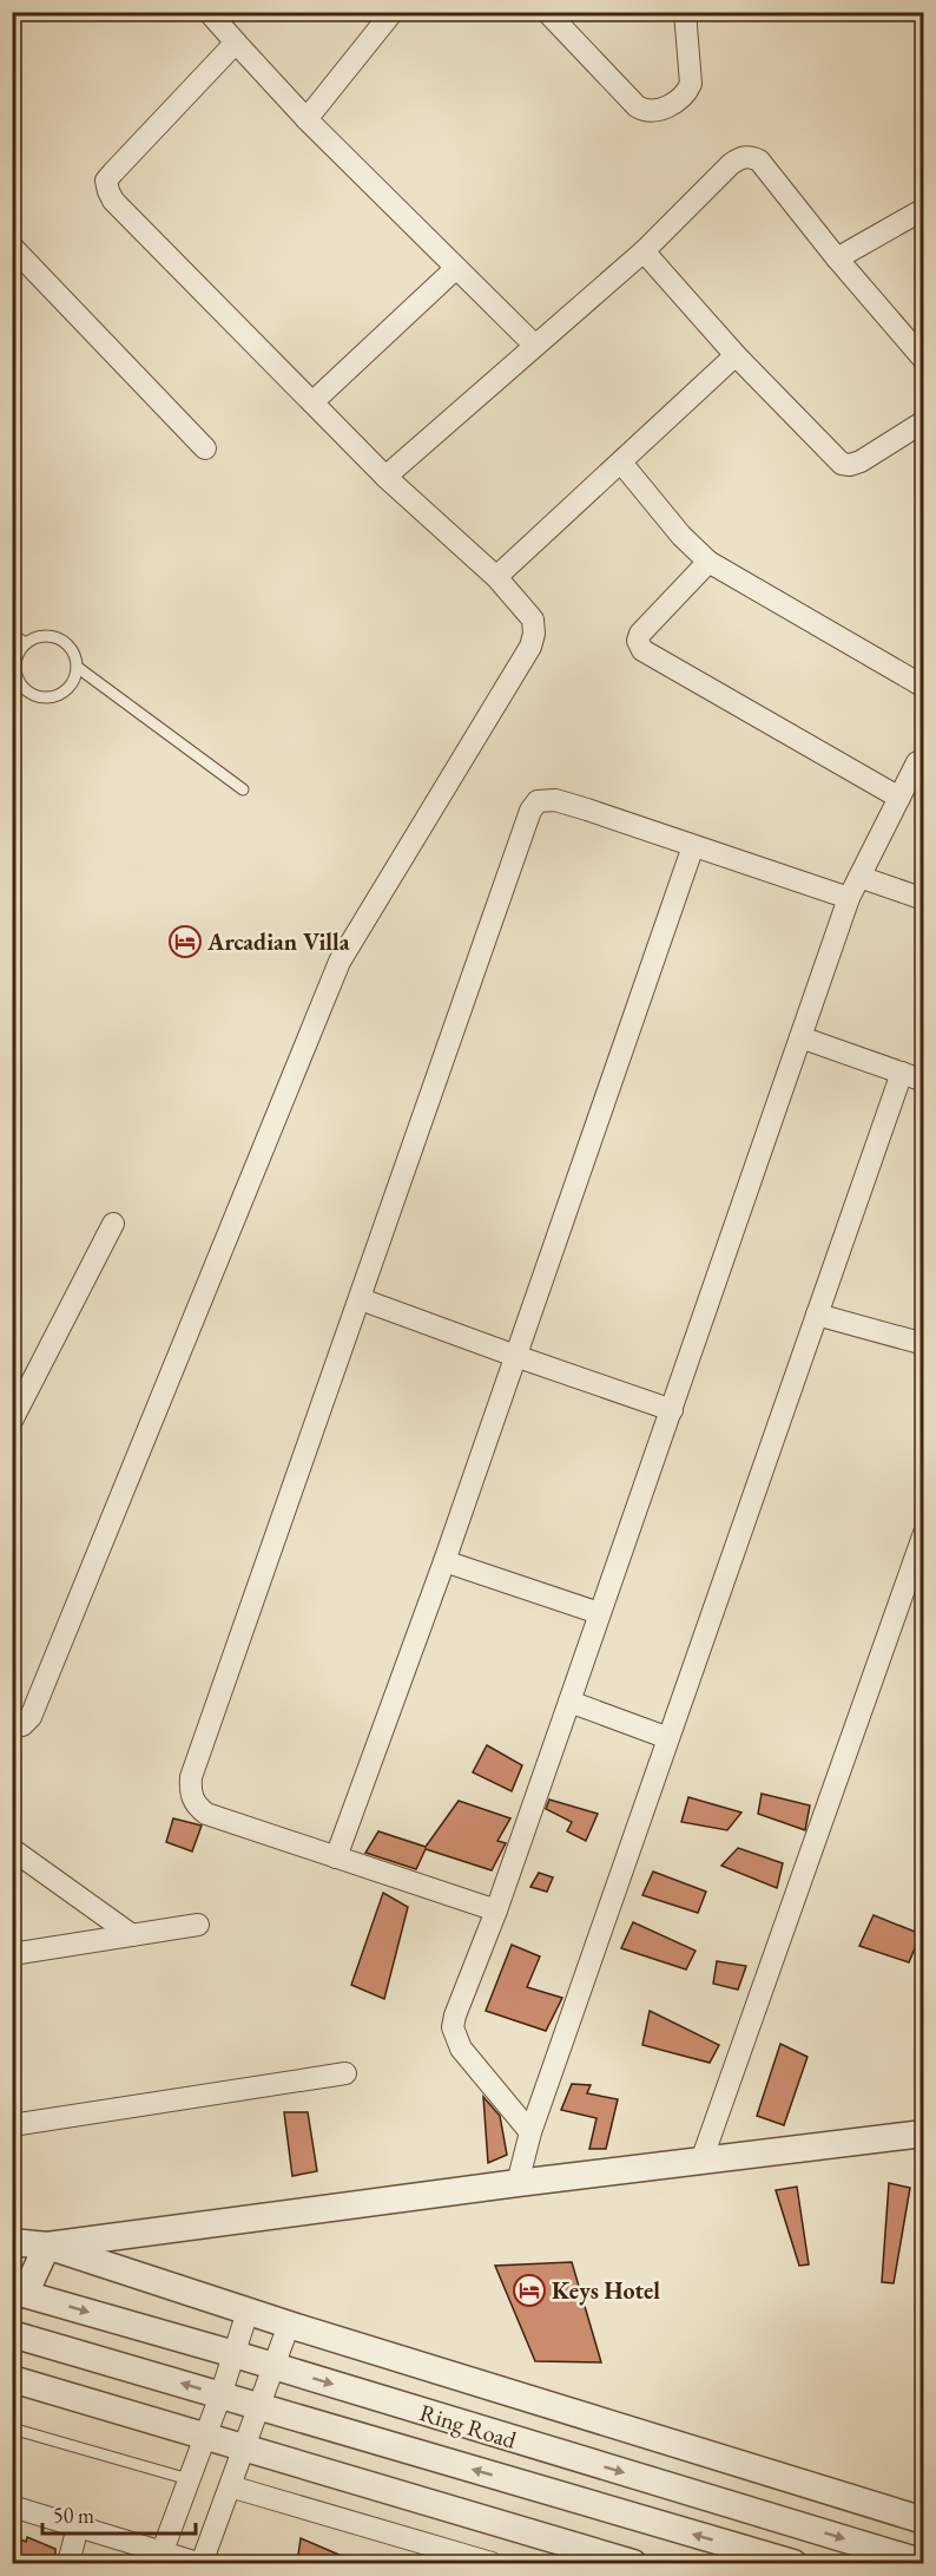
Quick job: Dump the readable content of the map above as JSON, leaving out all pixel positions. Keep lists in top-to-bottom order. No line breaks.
{"streets":{"street":["Ring Road"]},"places":{"hotel":["Arcadian Villa","Keys Hotel"]},"scale_bar":"50 m"}
